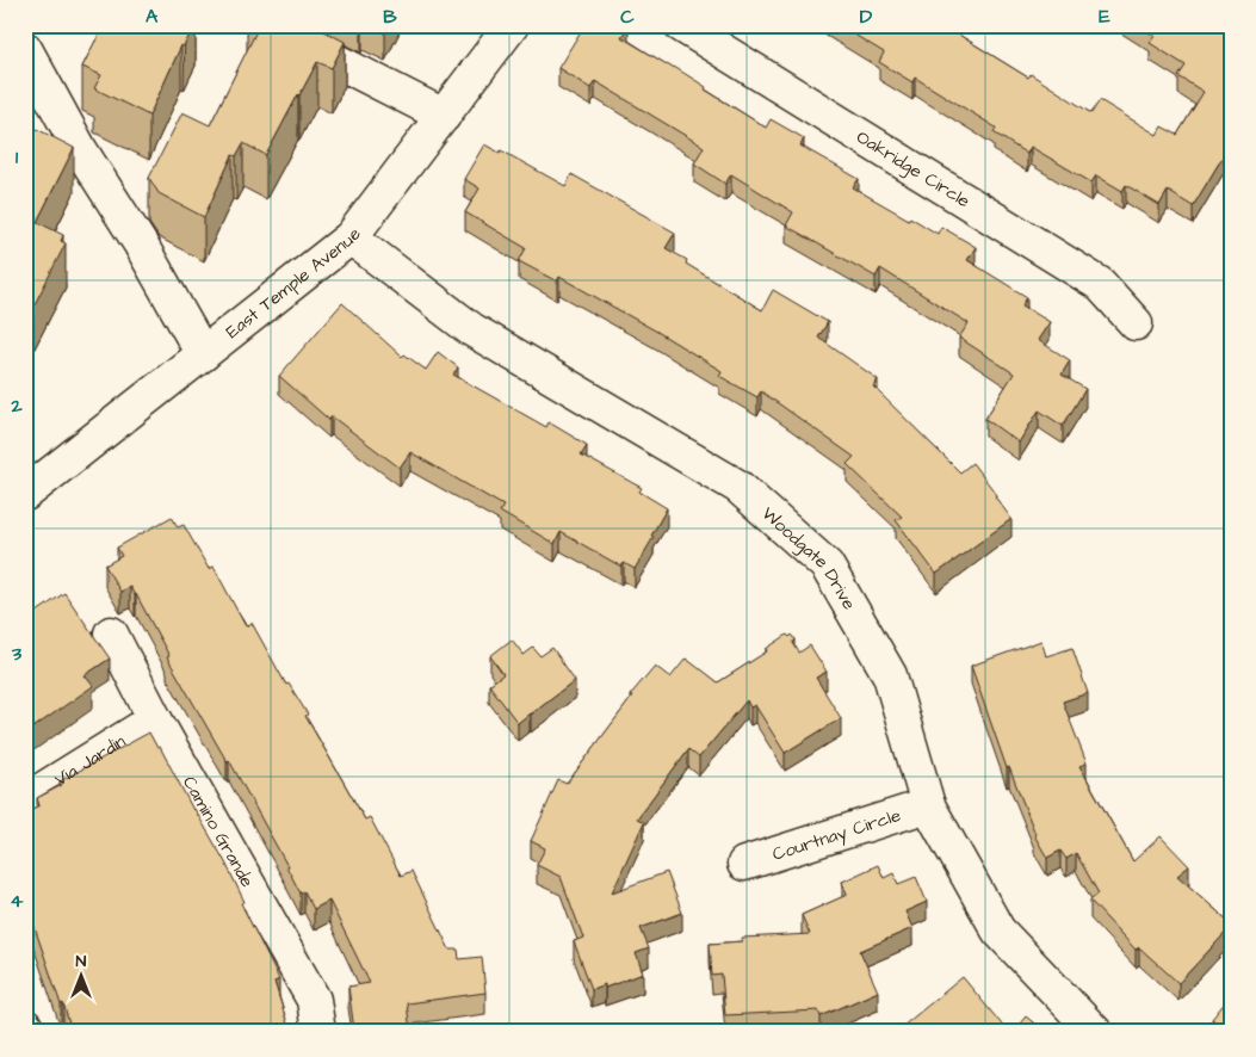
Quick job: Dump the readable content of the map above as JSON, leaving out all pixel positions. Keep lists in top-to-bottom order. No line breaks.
{"streets":{"street":["Oakridge Circle","East Temple Avenue","Woodgate Drive","Via Jardin","Camino Grande","Courtnay Circle"]},"crossings":[["East Temple Avenue","Woodgate Drive"],["Woodgate Drive","Courtnay Circle"],["Via Jardin","Camino Grande"]],"north":"top","grid":{"columns":["A","B","C","D","E"],"rows":["1","2","3","4"]}}
